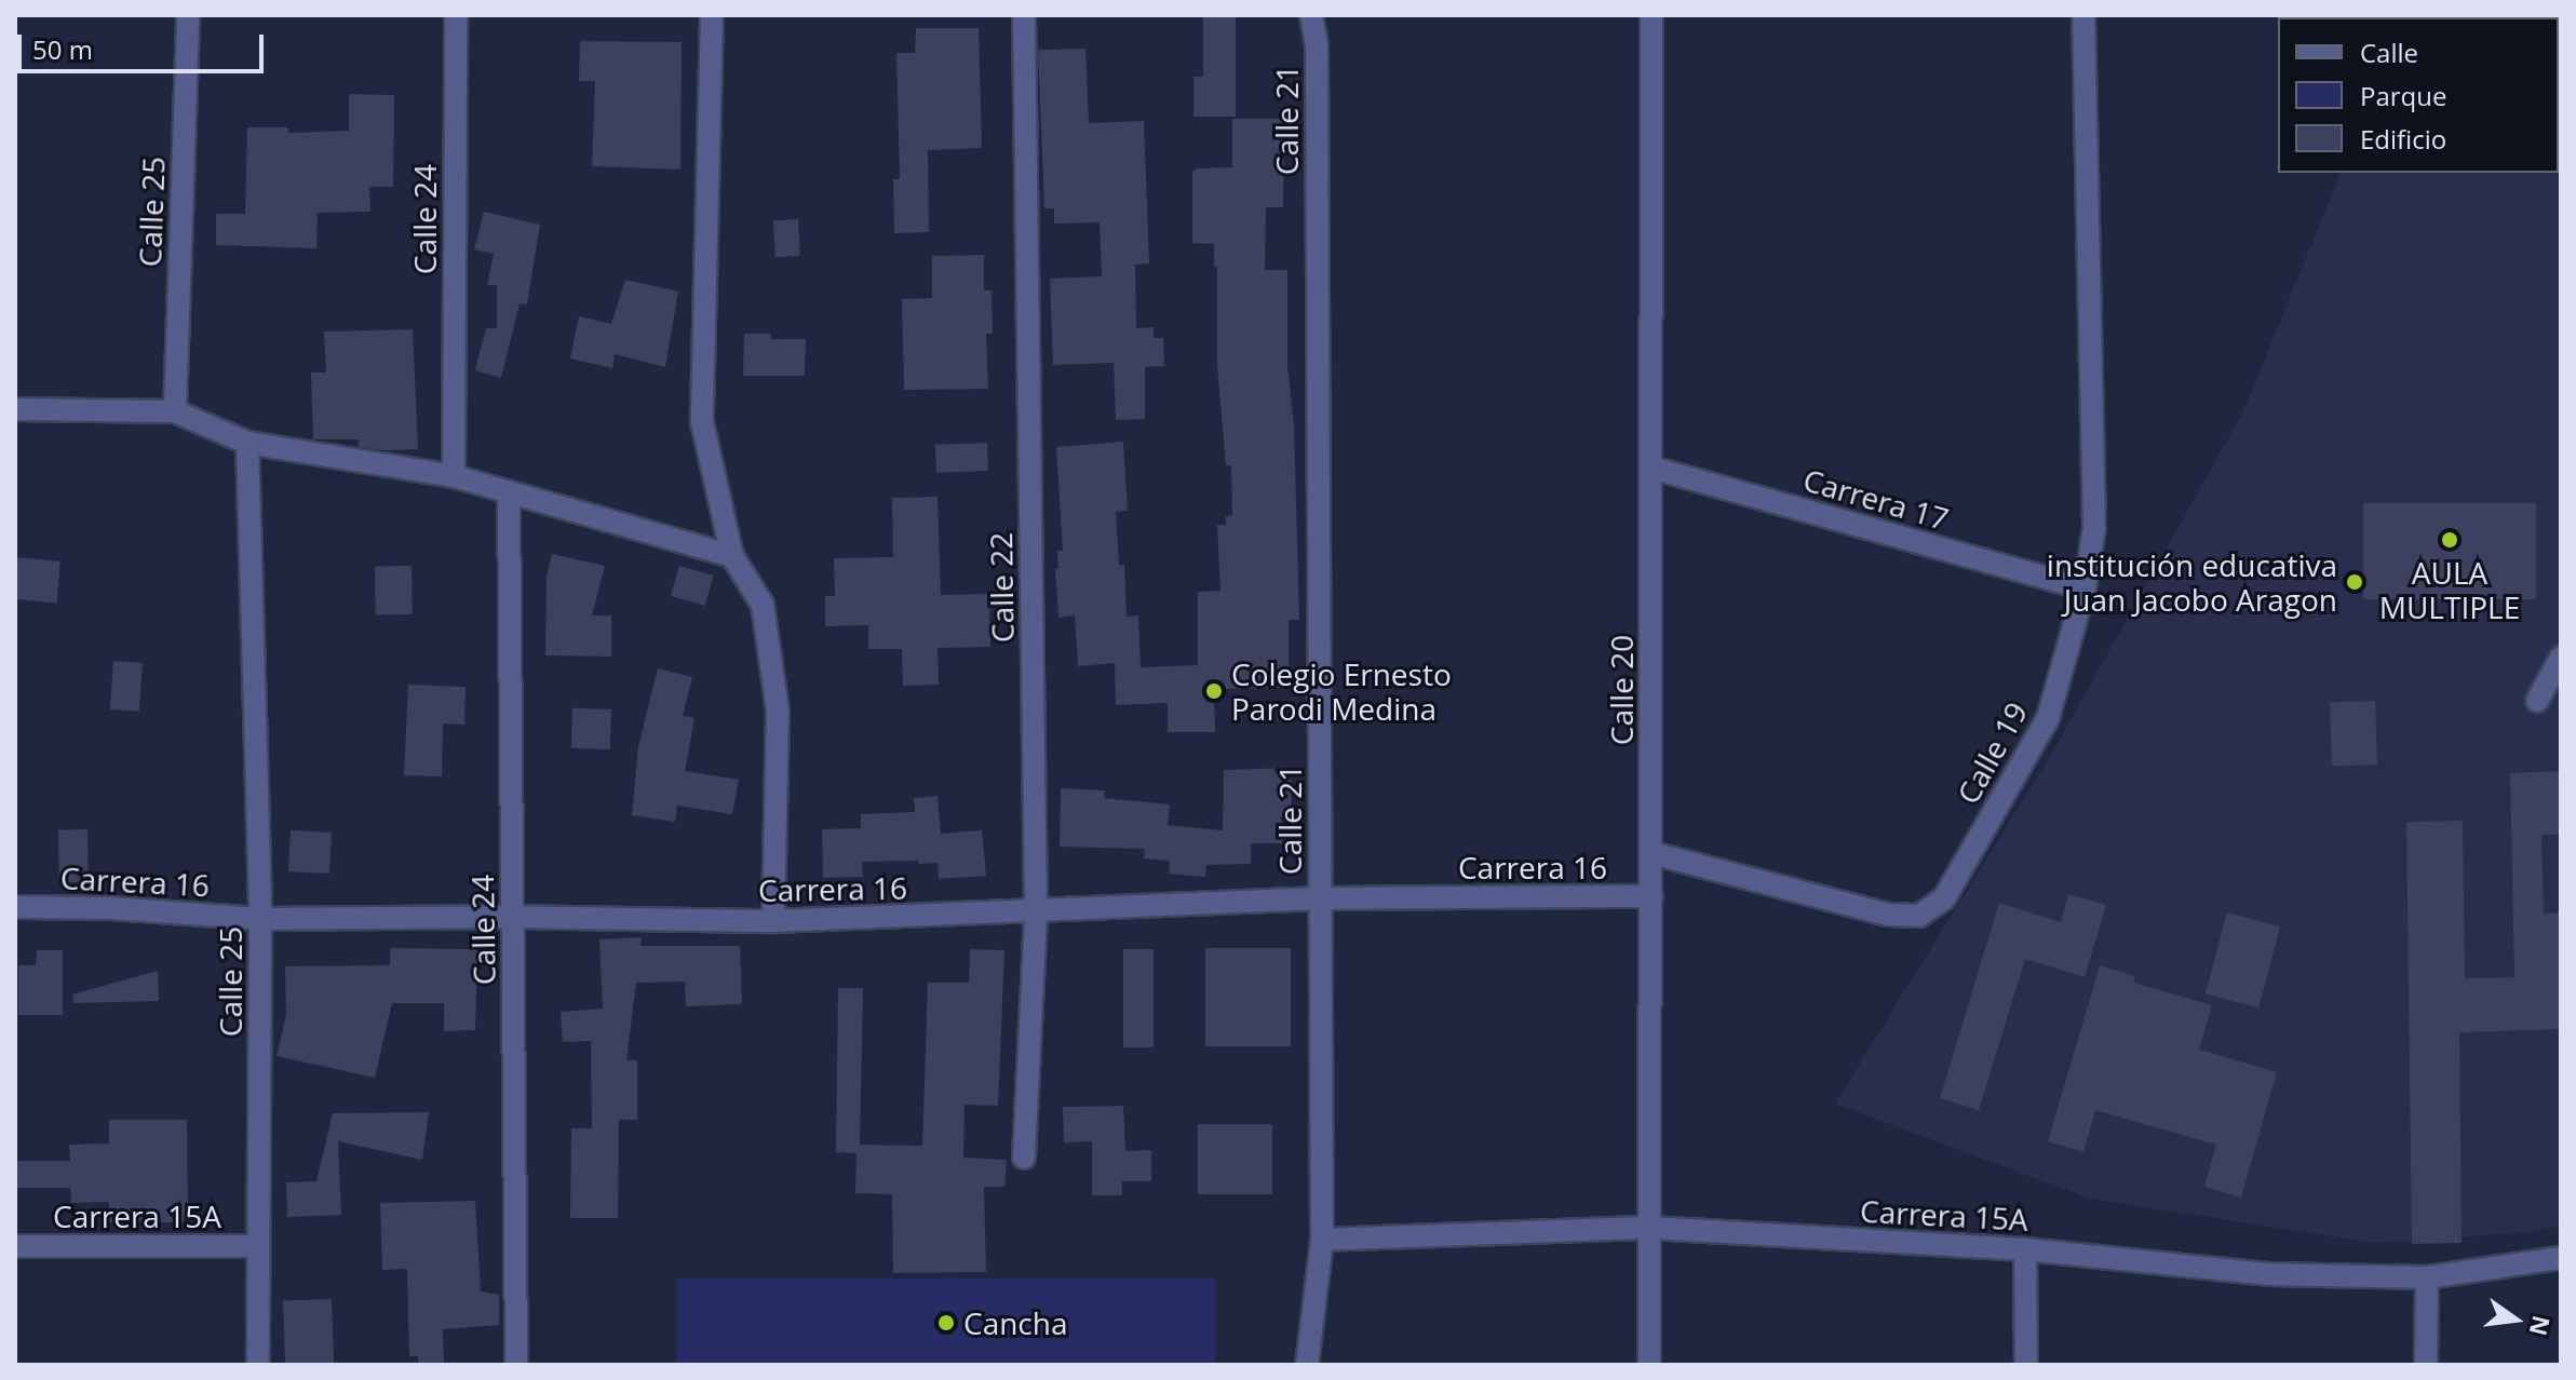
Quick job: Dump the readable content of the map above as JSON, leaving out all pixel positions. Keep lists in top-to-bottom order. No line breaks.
{"streets":{"street":["Calle 21","Calle 25","Calle 24","Carrera 17","Calle 22","Calle 20","Calle 19","Carrera 16","Carrera 15A"]},"crossings":[["Calle 21","Carrera 16"],["Calle 21","Carrera 15A"],["Calle 25","Carrera 16"],["Calle 25","Carrera 15A"],["Calle 24","Carrera 16"],["Carrera 17","Calle 20"],["Carrera 17","Calle 19"],["Calle 22","Carrera 16"],["Calle 20","Calle 19"],["Calle 20","Carrera 16"],["Calle 20","Carrera 15A"]],"places":["AULA MULTIPLE","institución educativa Juan Jacobo Aragon","Colegio Ernesto Parodi Medina","Cancha"],"legend":["Calle","Parque","Edificio"],"scale_bar":"50 m","north":"right"}
